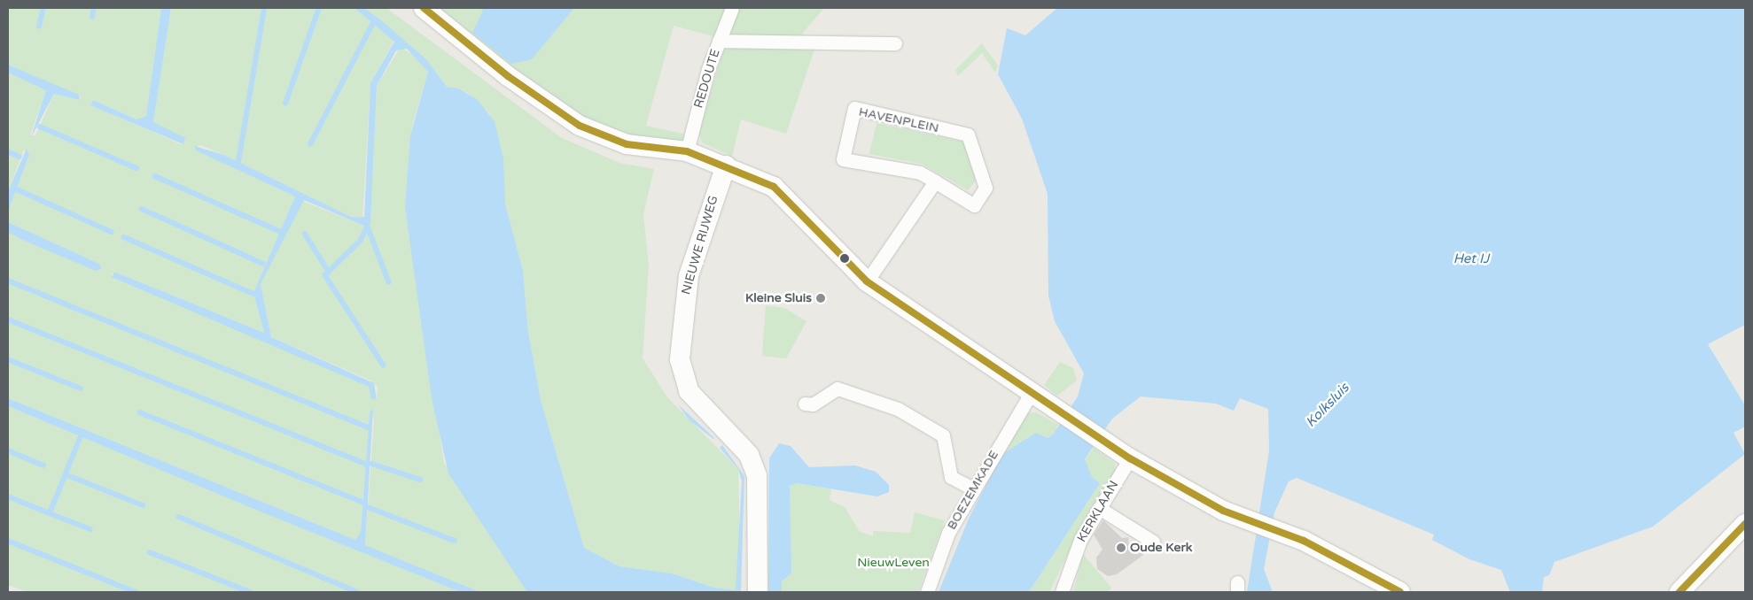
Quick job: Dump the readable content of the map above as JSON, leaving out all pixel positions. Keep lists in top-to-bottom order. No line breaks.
{"streets":{"street":["REDOUTE","HAVENPLEIN","NIEUWE RIJWEG","BOEZEMKADE","KERKLAAN"]},"water":["Het IJ","Kolksluis"],"parks":["NieuwLeven"],"places":["Kleine Sluis","Oude Kerk"]}
